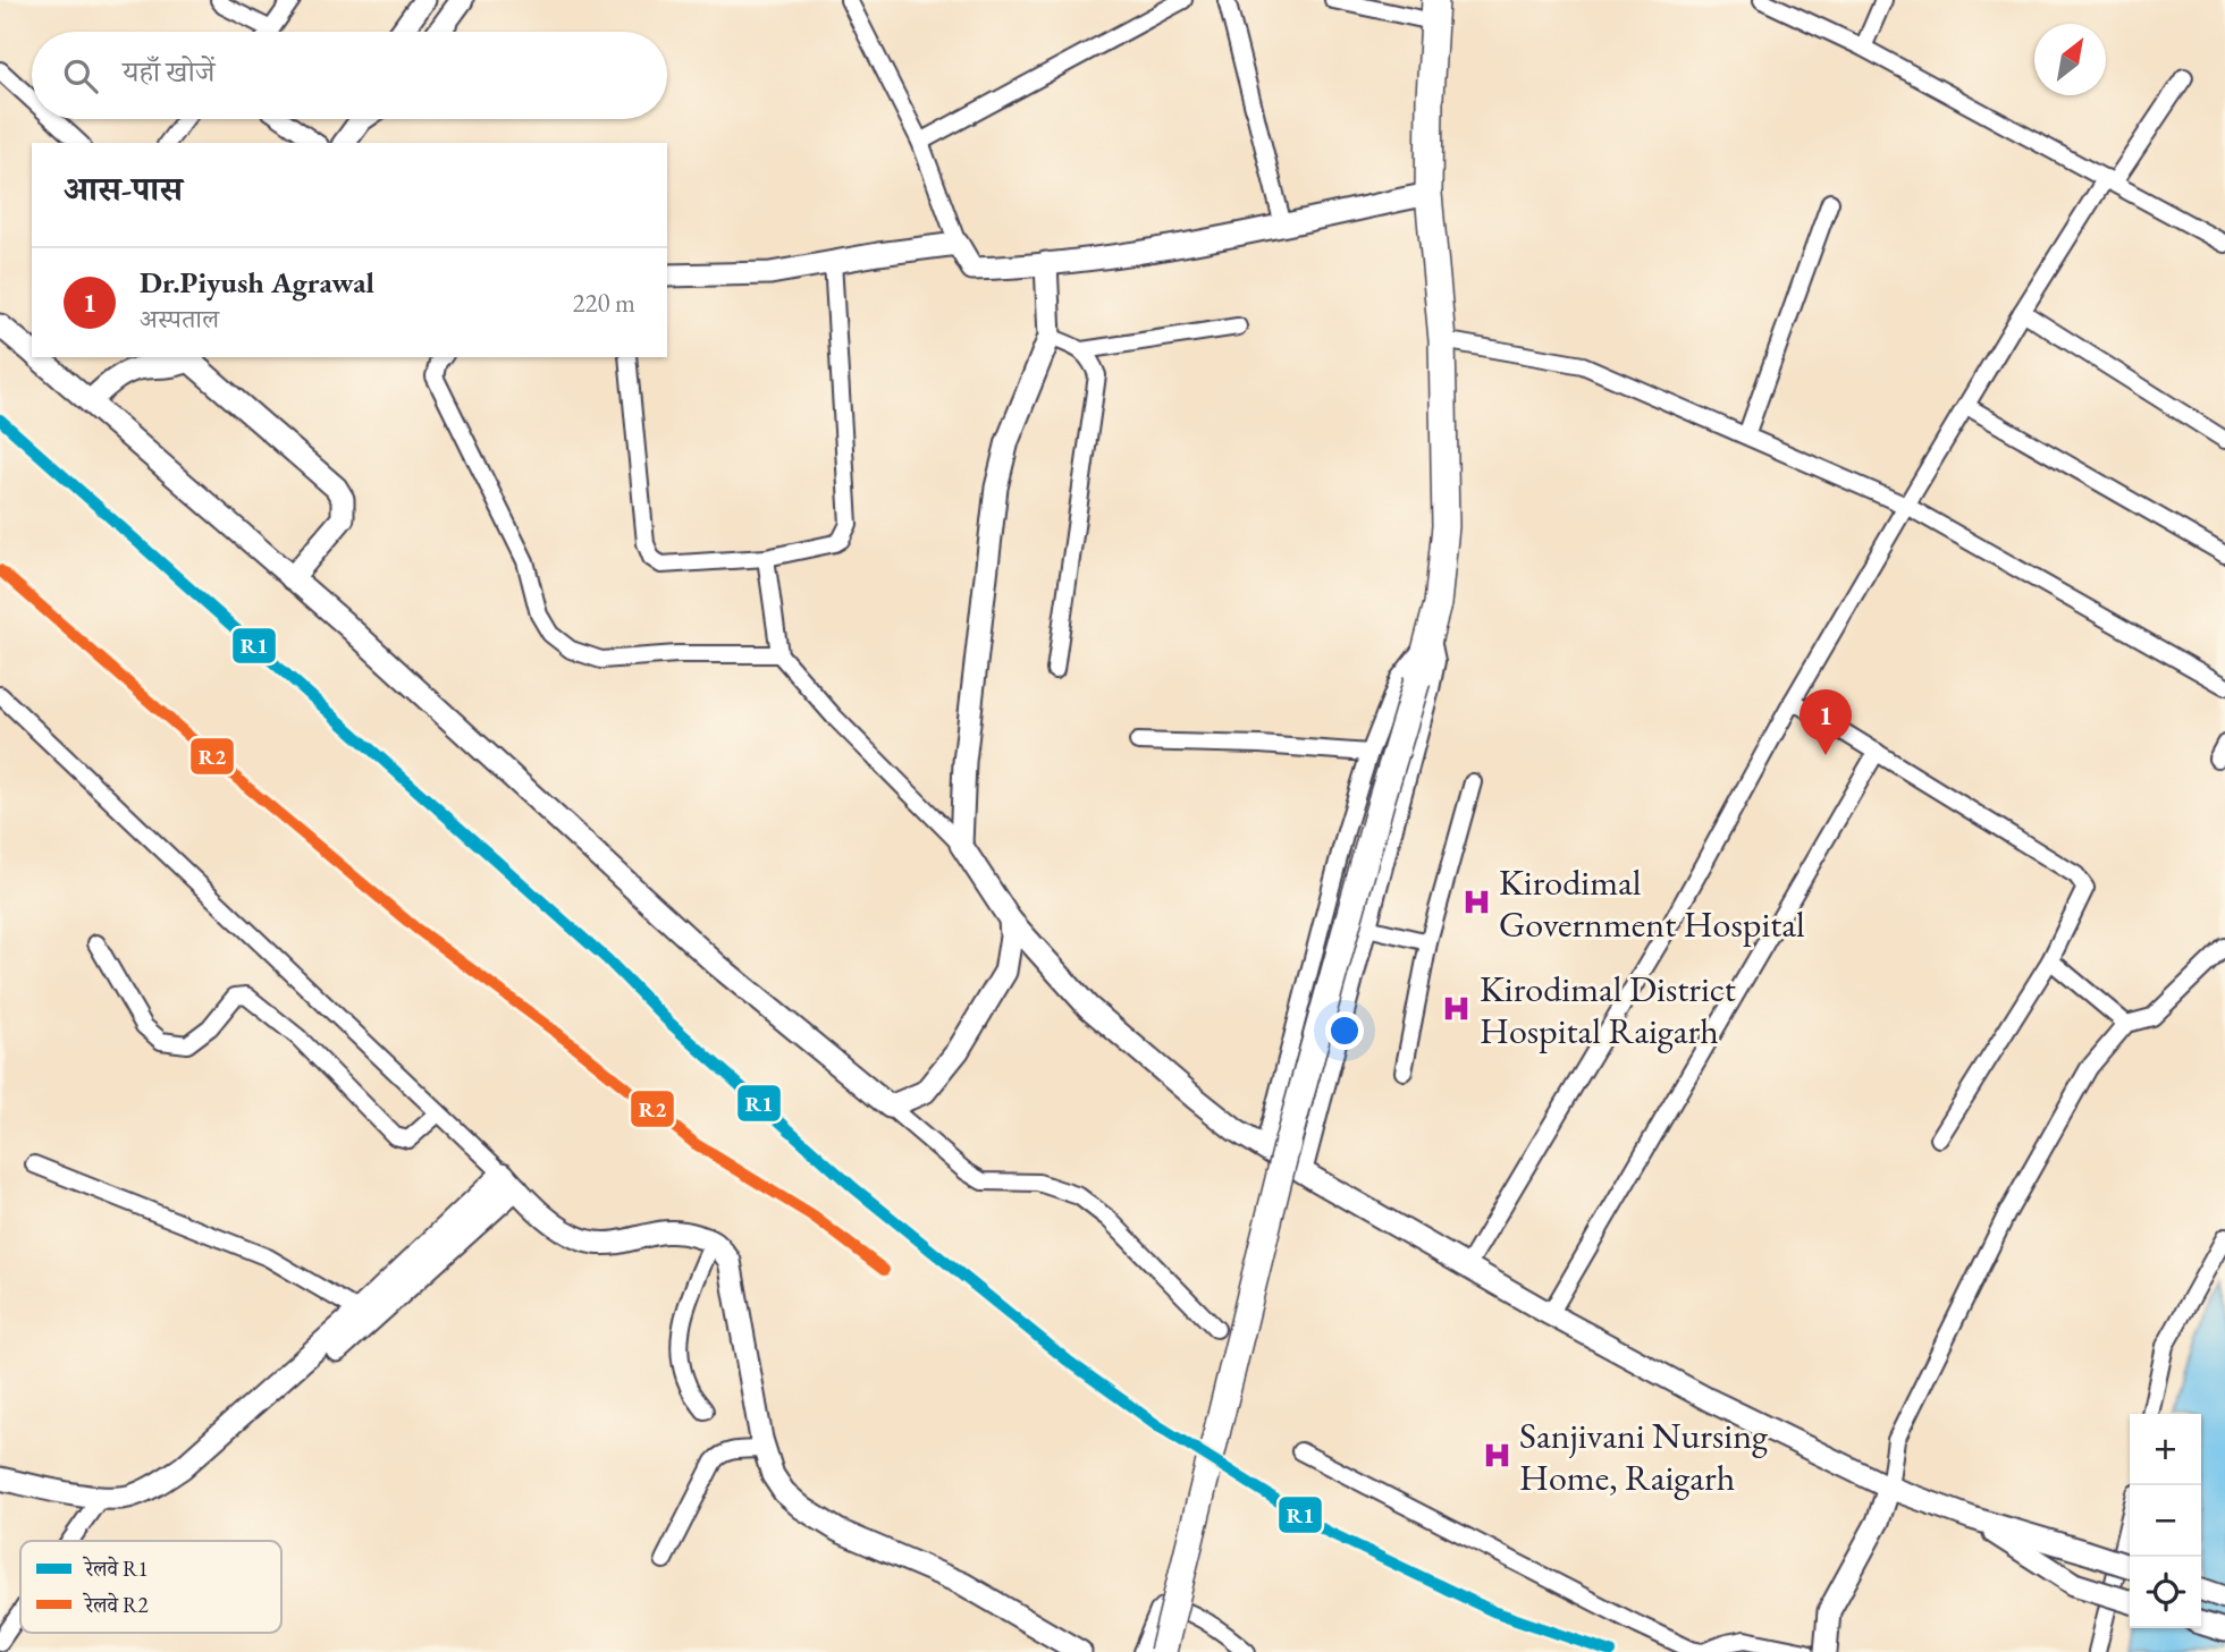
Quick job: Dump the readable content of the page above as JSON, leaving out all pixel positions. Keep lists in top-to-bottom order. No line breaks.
{"places":{"hospital":["Kirodimal Government Hospital","Kirodimal District Hospital Raigarh","Sanjivani Nursing Home, Raigarh"]},"lines":["rail line R1","rail line R2"],"legend":["रेलवे R1","रेलवे R2"],"north":"top right","page":{"search":"यहाँ खोजें","heading":"आस-पास","list":[{"mark":"1","name":"Dr.Piyush Agrawal","note":"अस्पताल","value":"220 m"}],"pins":"1","map_buttons":["+","−"]}}
